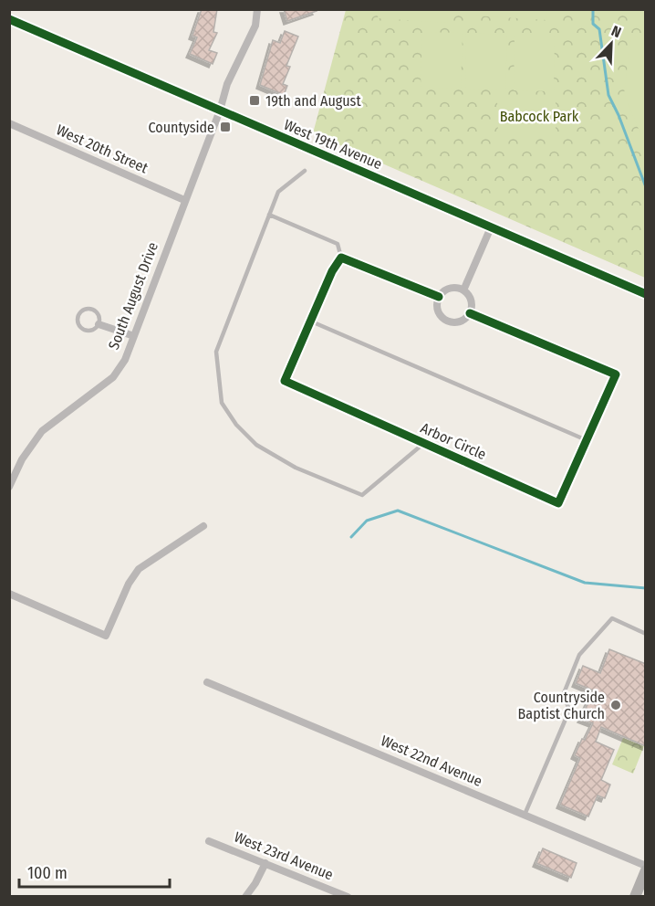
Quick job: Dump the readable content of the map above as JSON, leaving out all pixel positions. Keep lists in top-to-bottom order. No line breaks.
{"streets":{"street":["West 19th Avenue","West 20th Street","South August Drive","Arbor Circle","West 22nd Avenue","West 23rd Avenue"]},"crossings":[["West 19th Avenue","South August Drive"],["West 20th Street","South August Drive"]],"parks":["Babcock Park"],"places":{"transit":["19th and August","Countyside"],"other":["Countryside Baptist Church"]},"scale_bar":"100 m","north":"top right"}
